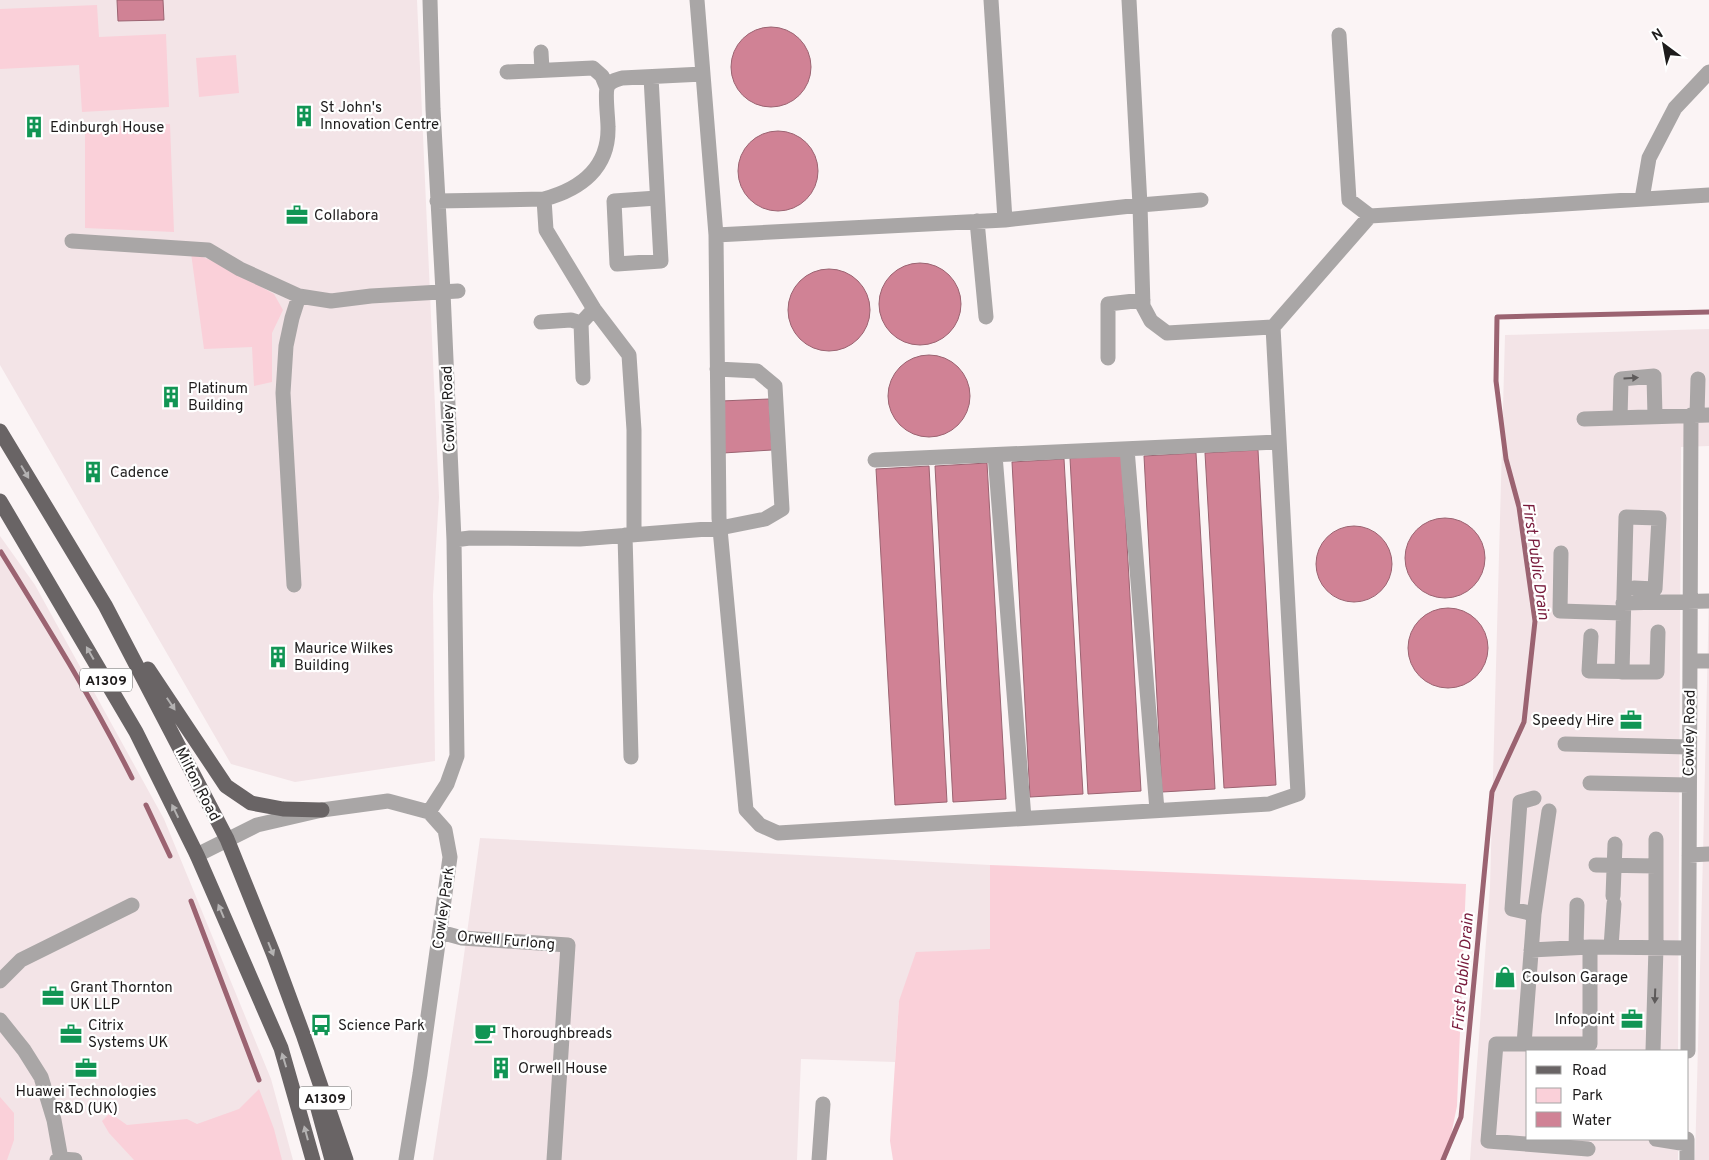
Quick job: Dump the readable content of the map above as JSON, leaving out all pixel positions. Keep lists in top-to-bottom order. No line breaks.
{"streets":{"main road":["A1309","Milton Road"],"street":["Cowley Road","Cowley Park","Orwell Furlong"]},"crossings":[["Cowley Road","Cowley Park"],["A1309","Milton Road"],["Cowley Park","Orwell Furlong"]],"water":["First Public Drain"],"places":{"building":["St John's Innovation Centre","Edinburgh House","Platinum Building","Cadence","Maurice Wilkes Building","Orwell House"],"office":["Collabora","Speedy Hire","Grant Thornton UK LLP","Infopoint","Citrix Systems UK","Huawei Technologies R&D (UK)"],"shop":["Coulson Garage"],"bus stop":["Science Park"],"cafe":["Thoroughbreads"]},"legend":["Road","Park","Water"],"north":"top left"}
